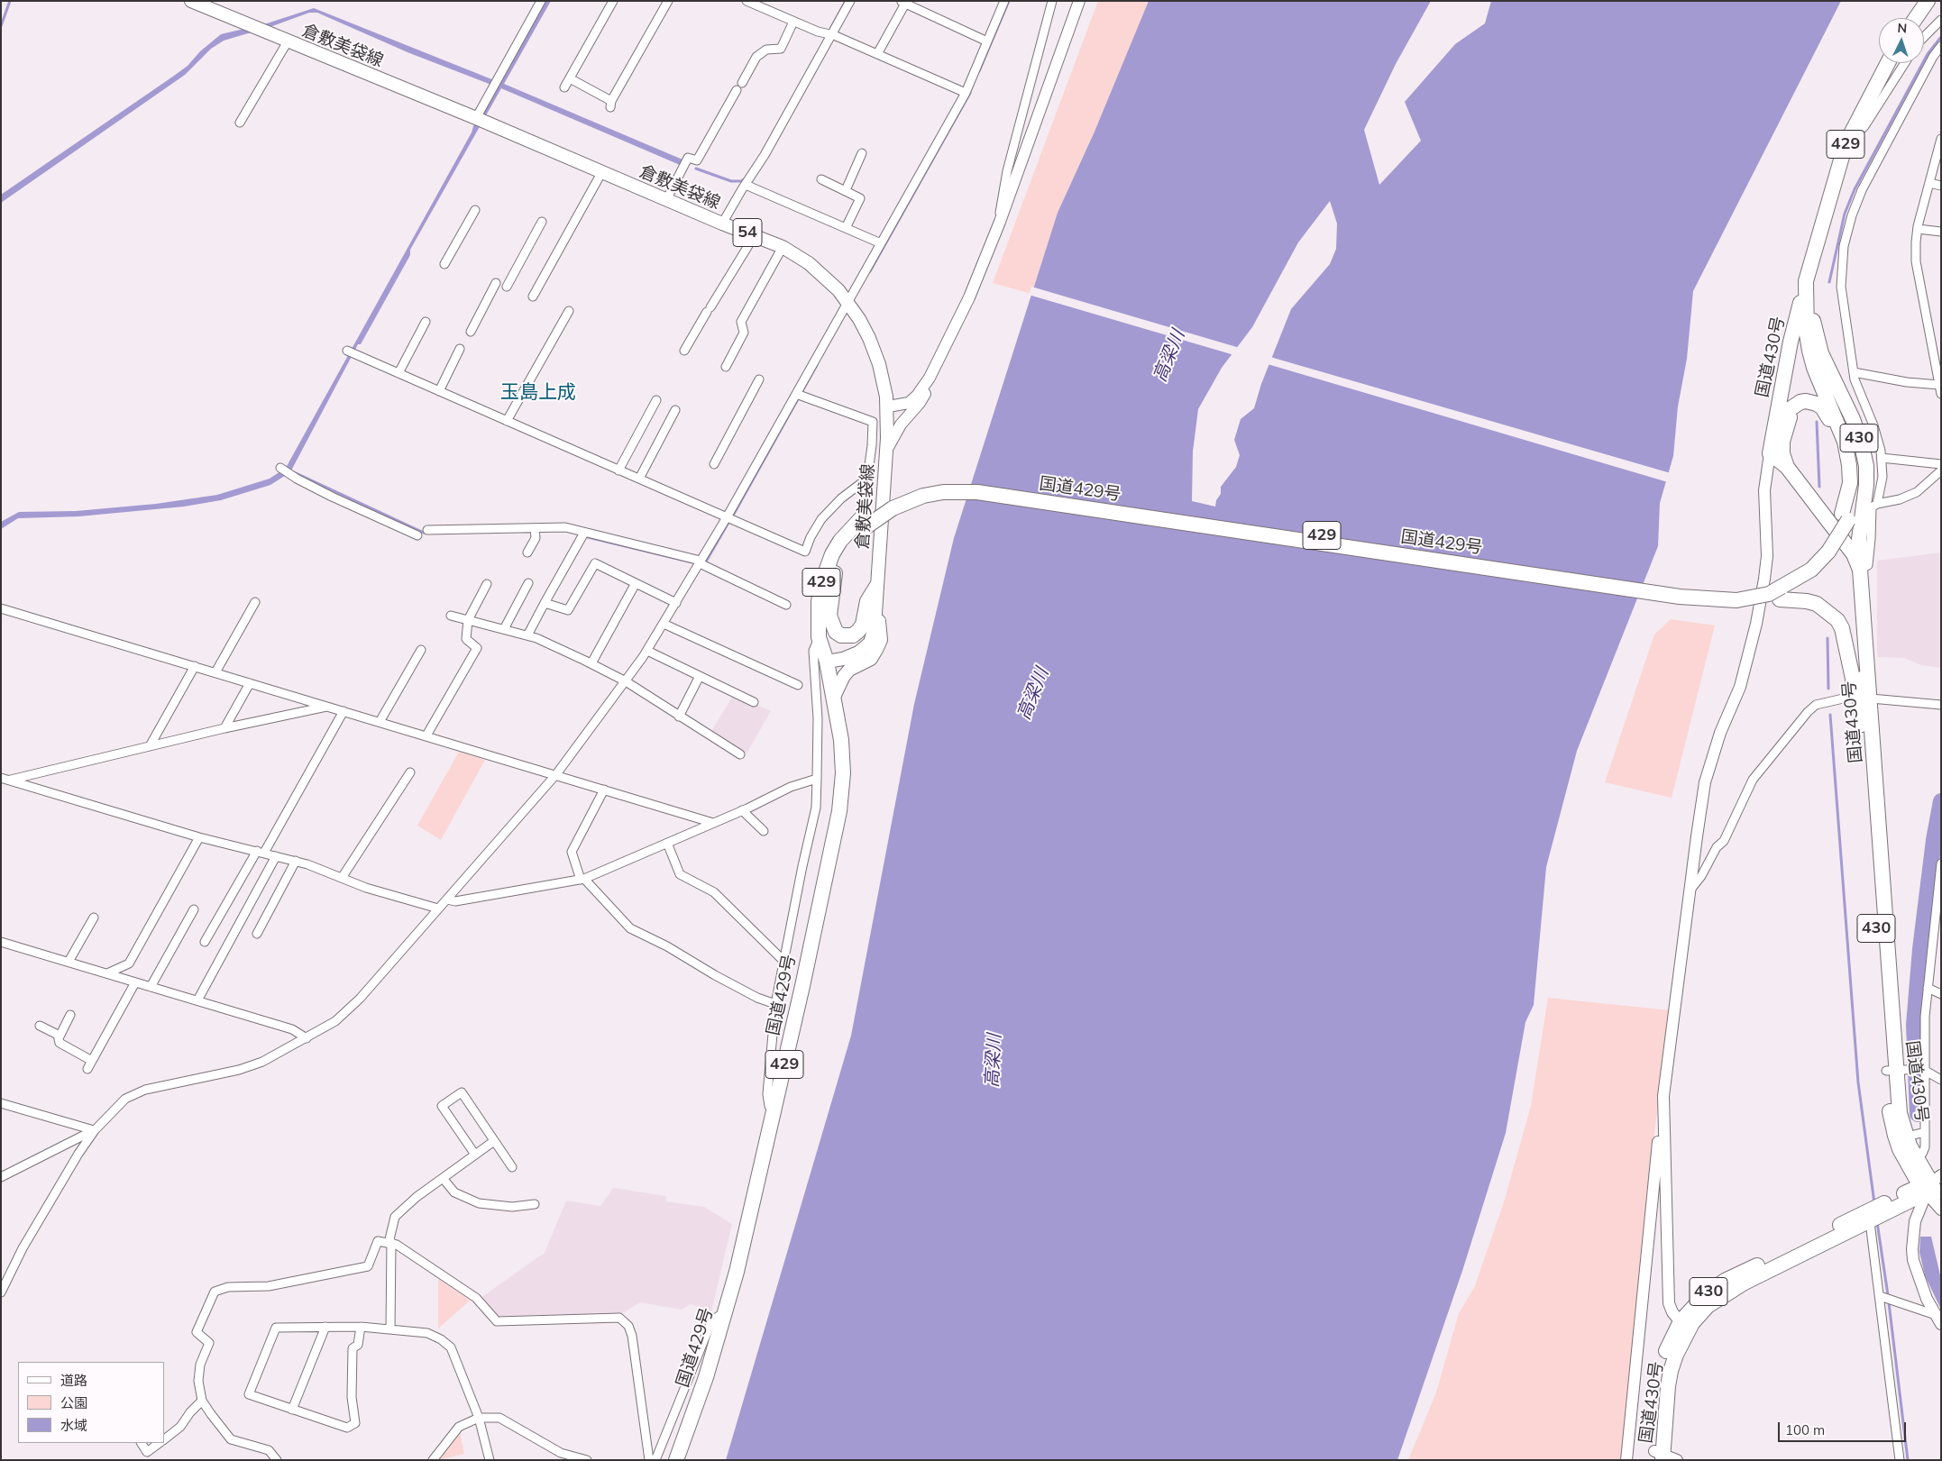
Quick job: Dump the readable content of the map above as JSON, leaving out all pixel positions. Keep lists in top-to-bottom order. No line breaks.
{"streets":{"highway":["429","国道430号","430","国道429号"],"main road":["倉敷美袋線","54"]},"crossings":[["倉敷美袋線","国道429号"],["国道430号","国道429号"]],"districts":["玉島上成"],"water":["高梁川"],"legend":["道路","公園","水域"],"scale_bar":"100 m","north":"top"}
